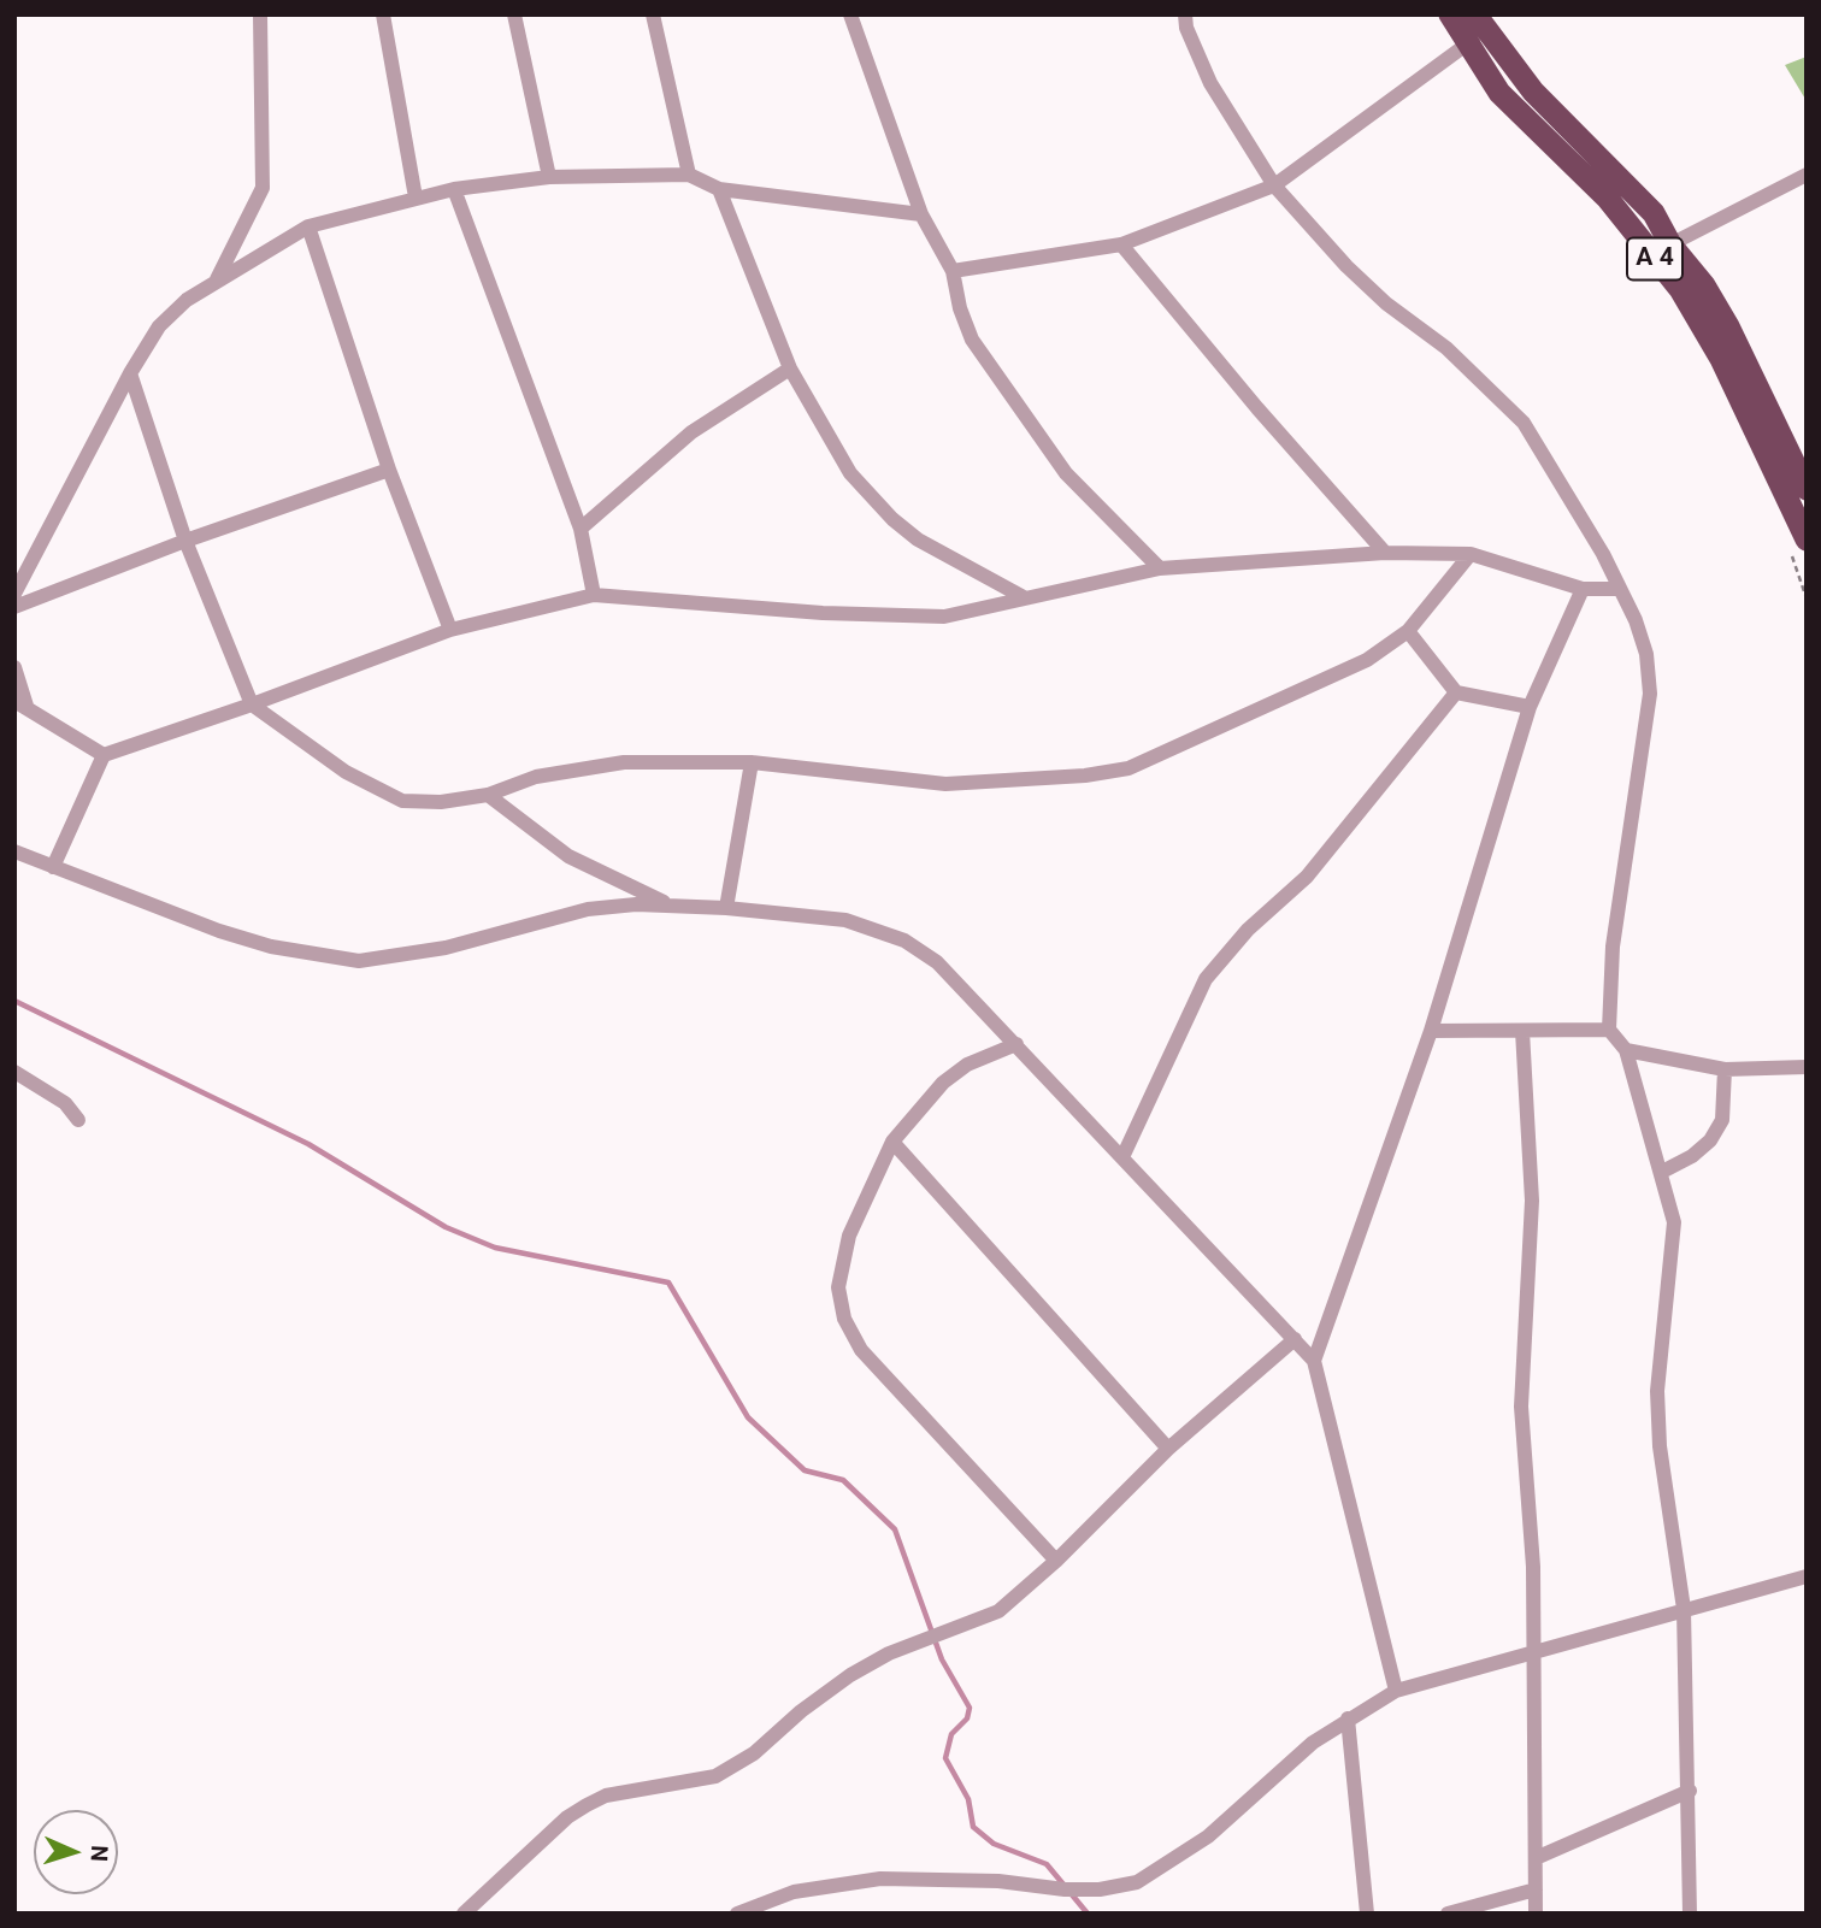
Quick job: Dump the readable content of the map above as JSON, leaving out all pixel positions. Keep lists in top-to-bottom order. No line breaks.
{"streets":{"highway":["A 4"]},"north":"right"}
